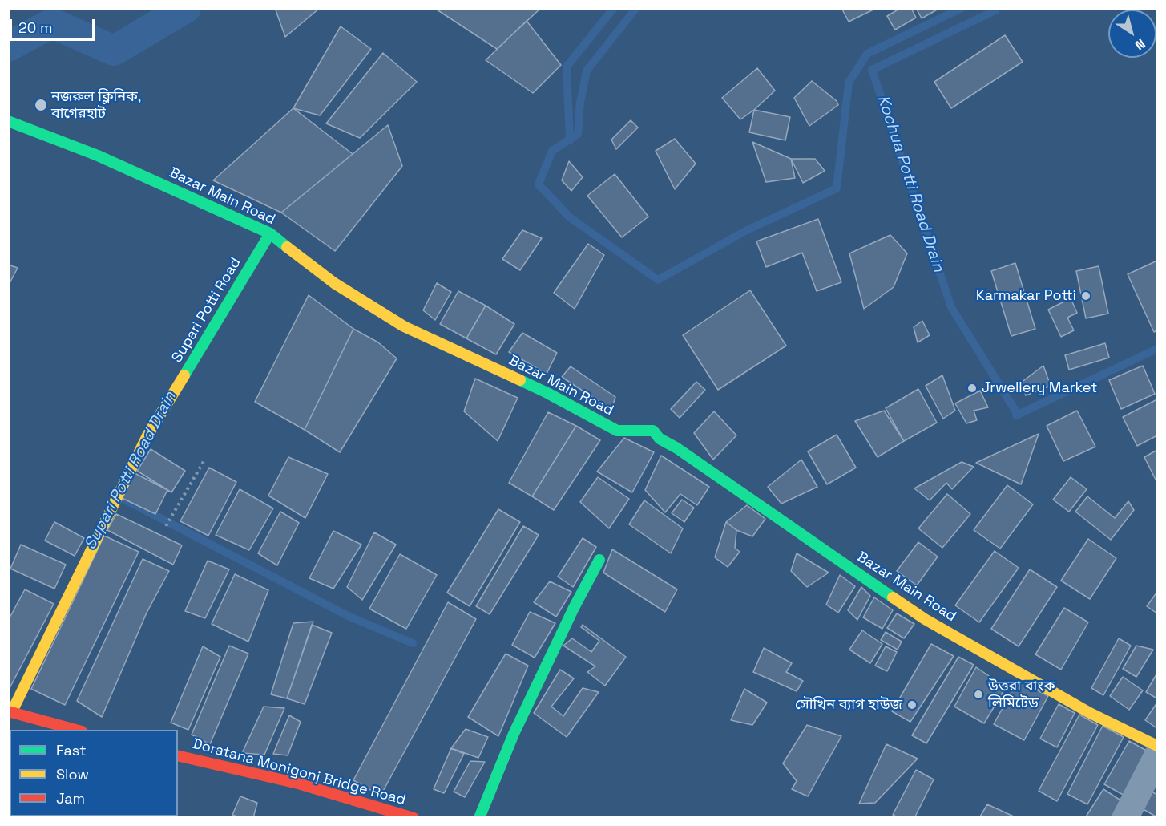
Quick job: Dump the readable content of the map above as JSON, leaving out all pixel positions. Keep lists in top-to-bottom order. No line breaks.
{"streets":{"street":["Bazar Main Road","Supari Potti Road","Doratana Monigonj Bridge Road"]},"crossings":[["Bazar Main Road","Supari Potti Road"]],"water":["Kochua Potti Road Drain","Supari Potti Road Drain"],"places":["নজরুল ক্লিনিক, বাগেরহাট","Karmakar Potti","Jrwellery Market","উত্তরা বাংক লিমিটেড","সৌখিন ব্যাগ হাউজ"],"legend":["Fast","Slow","Jam"],"scale_bar":"20 m","north":"bottom right"}
